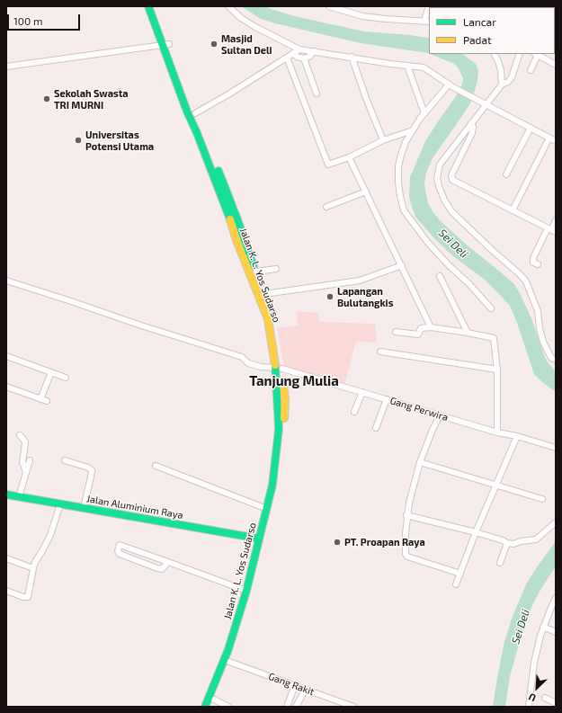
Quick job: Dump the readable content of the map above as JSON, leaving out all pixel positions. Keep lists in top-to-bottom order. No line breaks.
{"streets":{"main road":["Jalan K. L. Yos Sudarso","Jalan Aluminium Raya"],"street":["Gang Perwira","Gang Rakit"]},"crossings":[["Jalan K. L. Yos Sudarso","Gang Perwira"],["Jalan K. L. Yos Sudarso","Jalan Aluminium Raya"],["Jalan K. L. Yos Sudarso","Gang Rakit"]],"districts":["Tanjung Mulia"],"water":["Sei Deli"],"places":["Masjid Sultan Deli","Sekolah Swasta TRI MURNI","Universitas Potensi Utama","Lapangan Bulutangkis","PT. Proapan Raya"],"legend":["Lancar","Padat"],"scale_bar":"100 m","north":"bottom left"}
